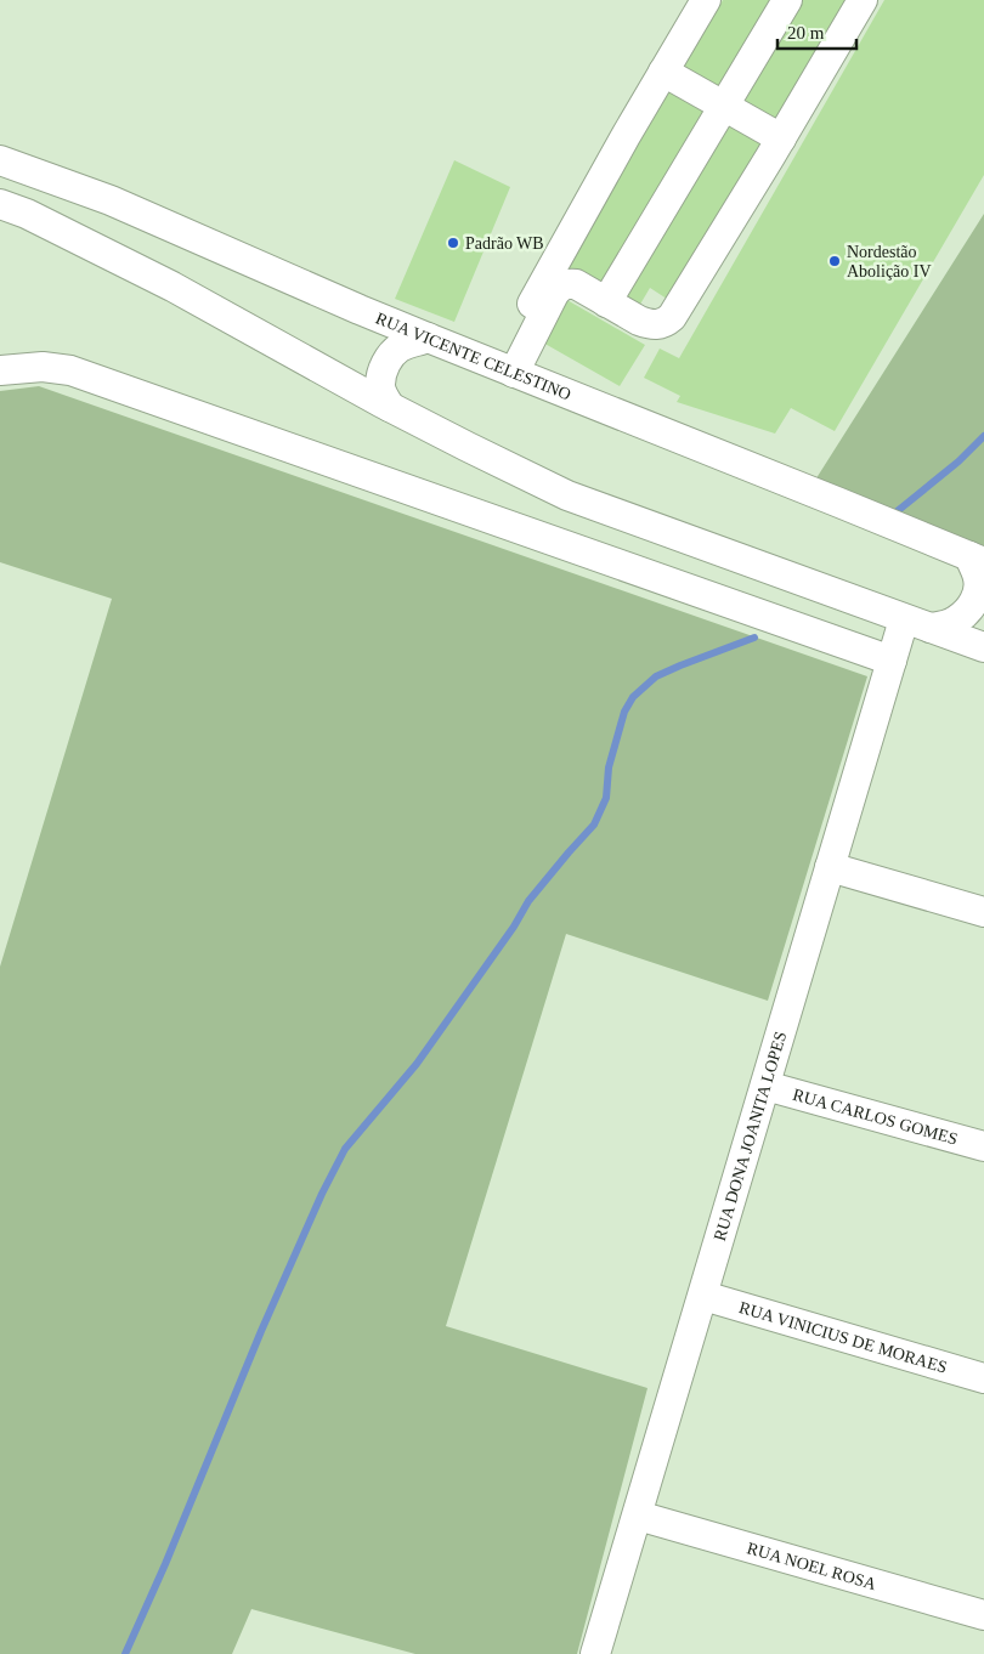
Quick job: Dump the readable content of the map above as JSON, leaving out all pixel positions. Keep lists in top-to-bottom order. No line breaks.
{"streets":{"street":["RUA VICENTE CELESTINO","RUA CARLOS GOMES","RUA DONA JOANITA LOPES","RUA VINICIUS DE MORAES","RUA NOEL ROSA"]},"crossings":[["RUA CARLOS GOMES","RUA DONA JOANITA LOPES"],["RUA DONA JOANITA LOPES","RUA VINICIUS DE MORAES"],["RUA DONA JOANITA LOPES","RUA NOEL ROSA"]],"places":["Padrão WB","Nordestão Abolição IV"],"scale_bar":"20 m"}
